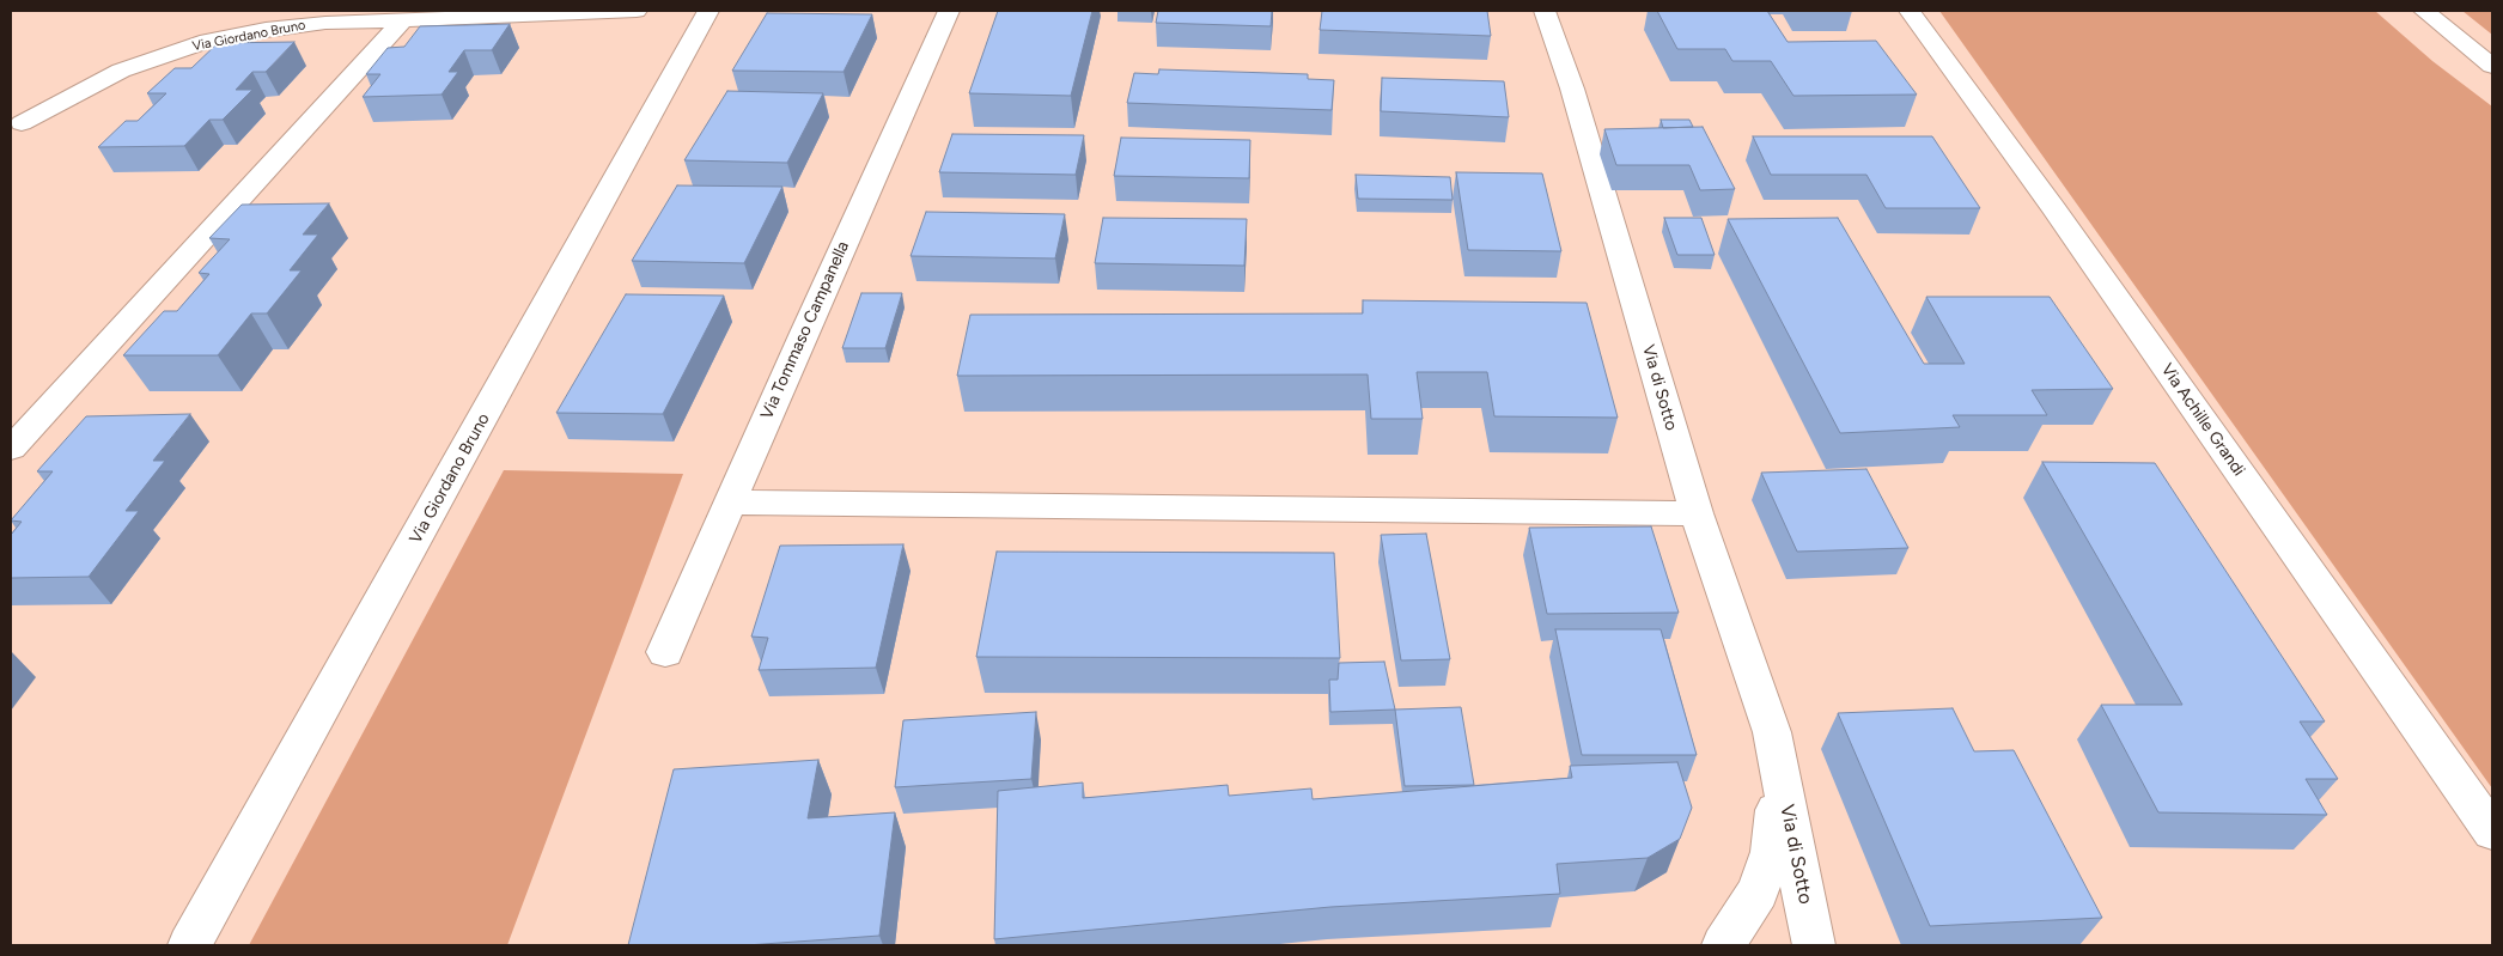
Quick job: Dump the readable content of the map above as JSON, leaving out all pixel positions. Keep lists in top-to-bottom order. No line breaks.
{"streets":{"street":["Via Giordano Bruno","Via Tommaso Campanella","Via di Sotto","Via Achille Grandi"]}}
